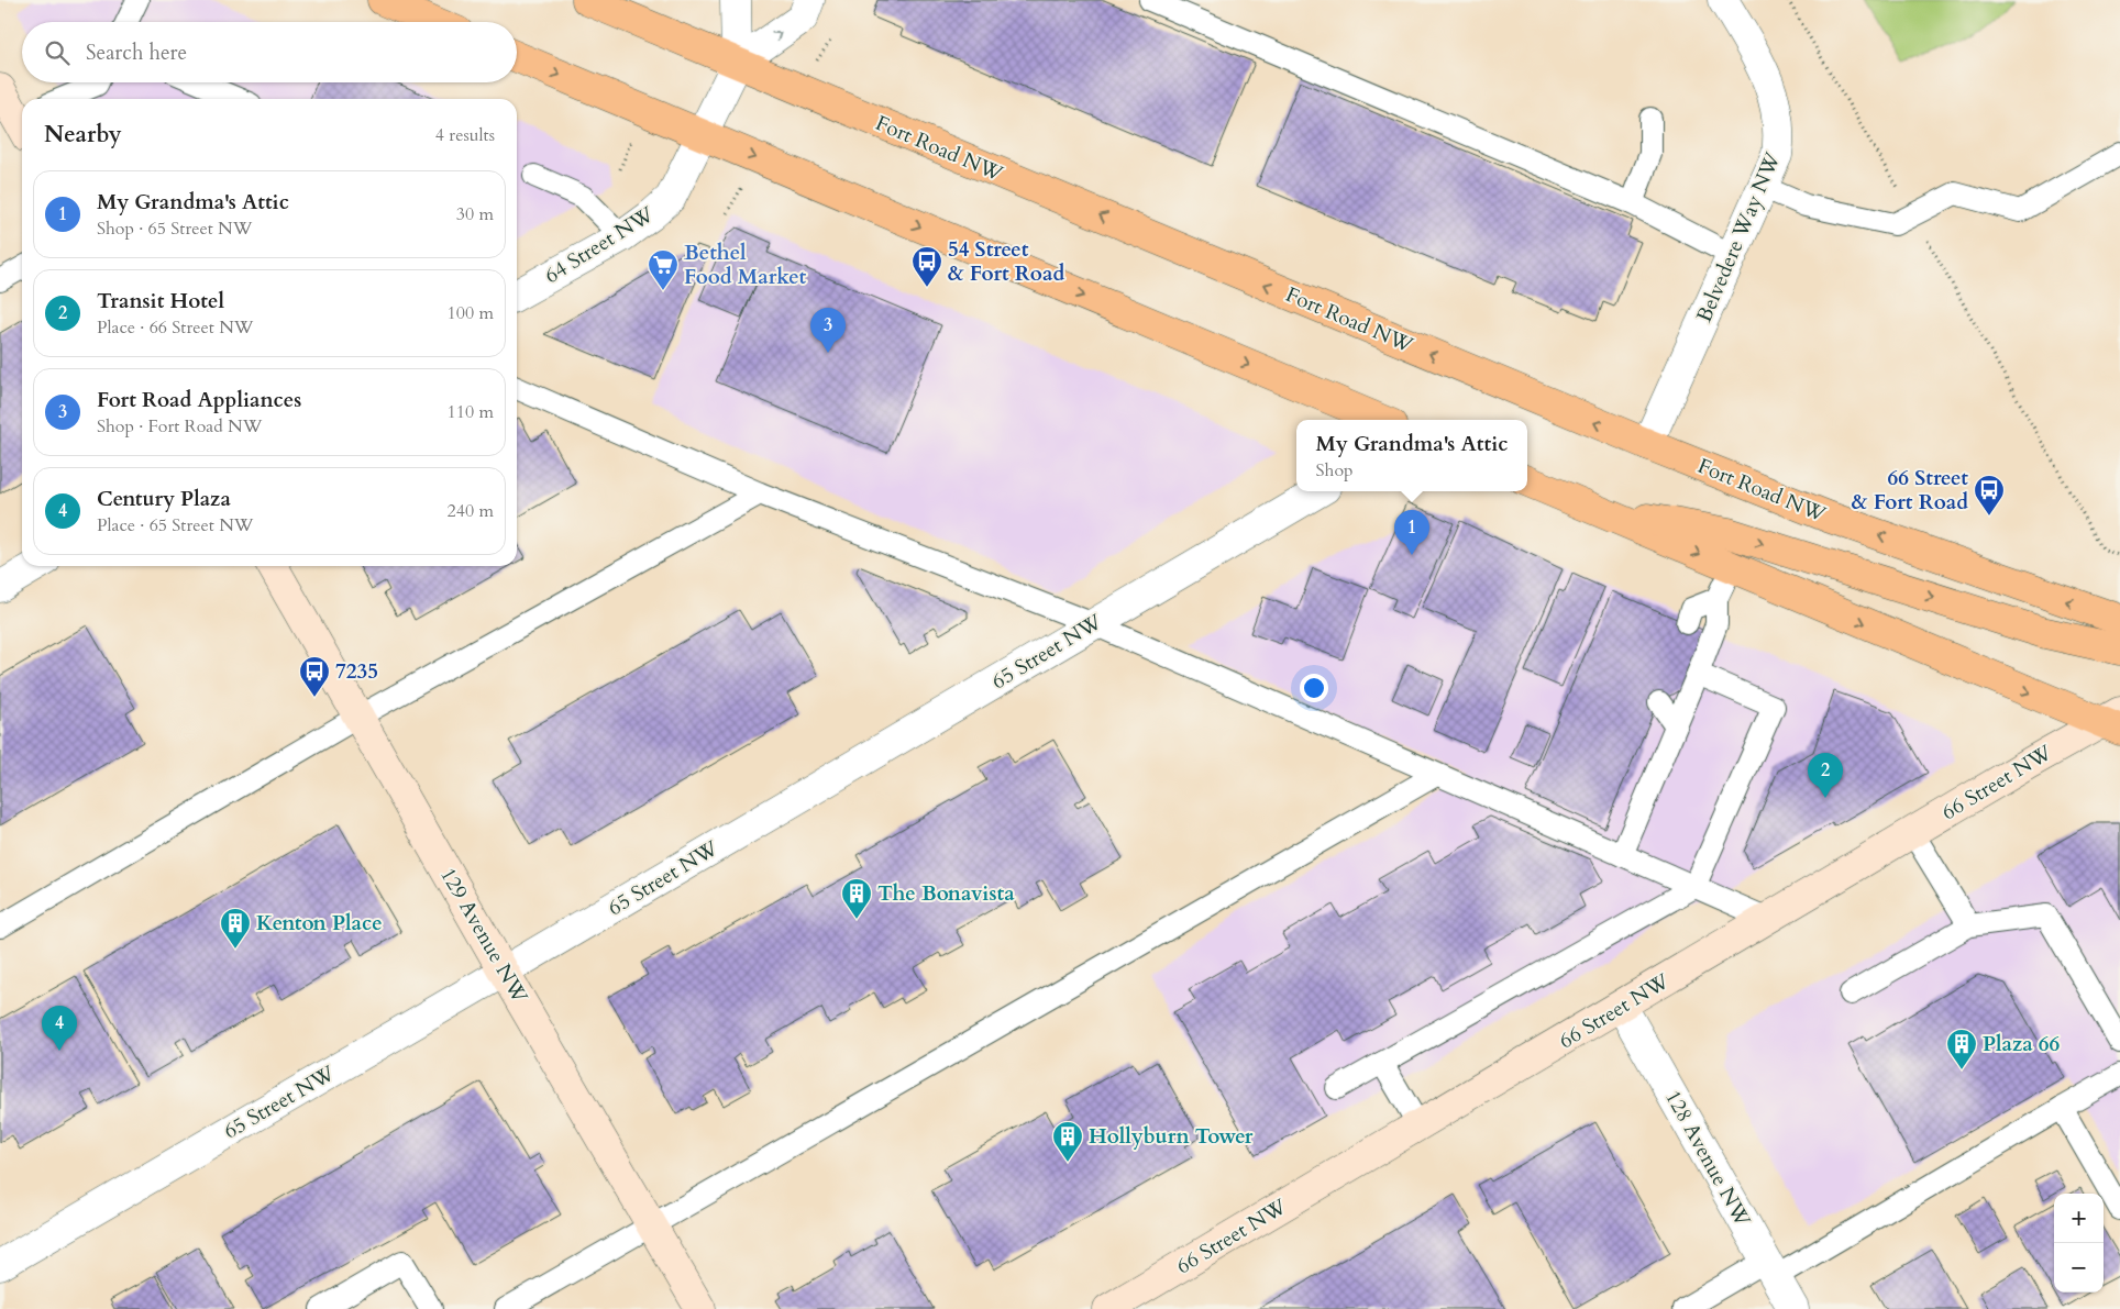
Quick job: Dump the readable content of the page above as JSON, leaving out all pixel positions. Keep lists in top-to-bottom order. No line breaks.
{"streets":{"main road":["Fort Road NW","66 Street NW","129 Avenue NW"],"street":["Belvedere Way NW","64 Street NW","65 Street NW","128 Avenue NW"]},"crossings":[["Fort Road NW","Belvedere Way NW"],["Fort Road NW","64 Street NW"],["65 Street NW","129 Avenue NW"],["66 Street NW","128 Avenue NW"]],"places":{"bus stop":["54 Street & Fort Road","66 Street & Fort Road","7235"],"supermarket":["Bethel Food Market"],"building":["The Bonavista","Kenton Place","Plaza 66","Hollyburn Tower"]},"page":{"search":"Search here","heading":["Nearby","4 results"],"list":[{"mark":"1","name":"My Grandma's Attic","note":"Shop · 65 Street NW","value":"30 m"},{"mark":"2","name":"Transit Hotel","note":"Place · 66 Street NW","value":"100 m"},{"mark":"3","name":"Fort Road Appliances","note":"Shop · Fort Road NW","value":"110 m"},{"mark":"4","name":"Century Plaza","note":"Place · 65 Street NW","value":"240 m"}],"pins":["3","1","2","4"],"popup":["My Grandma's Attic","Shop"],"map_buttons":["+","−"]}}
